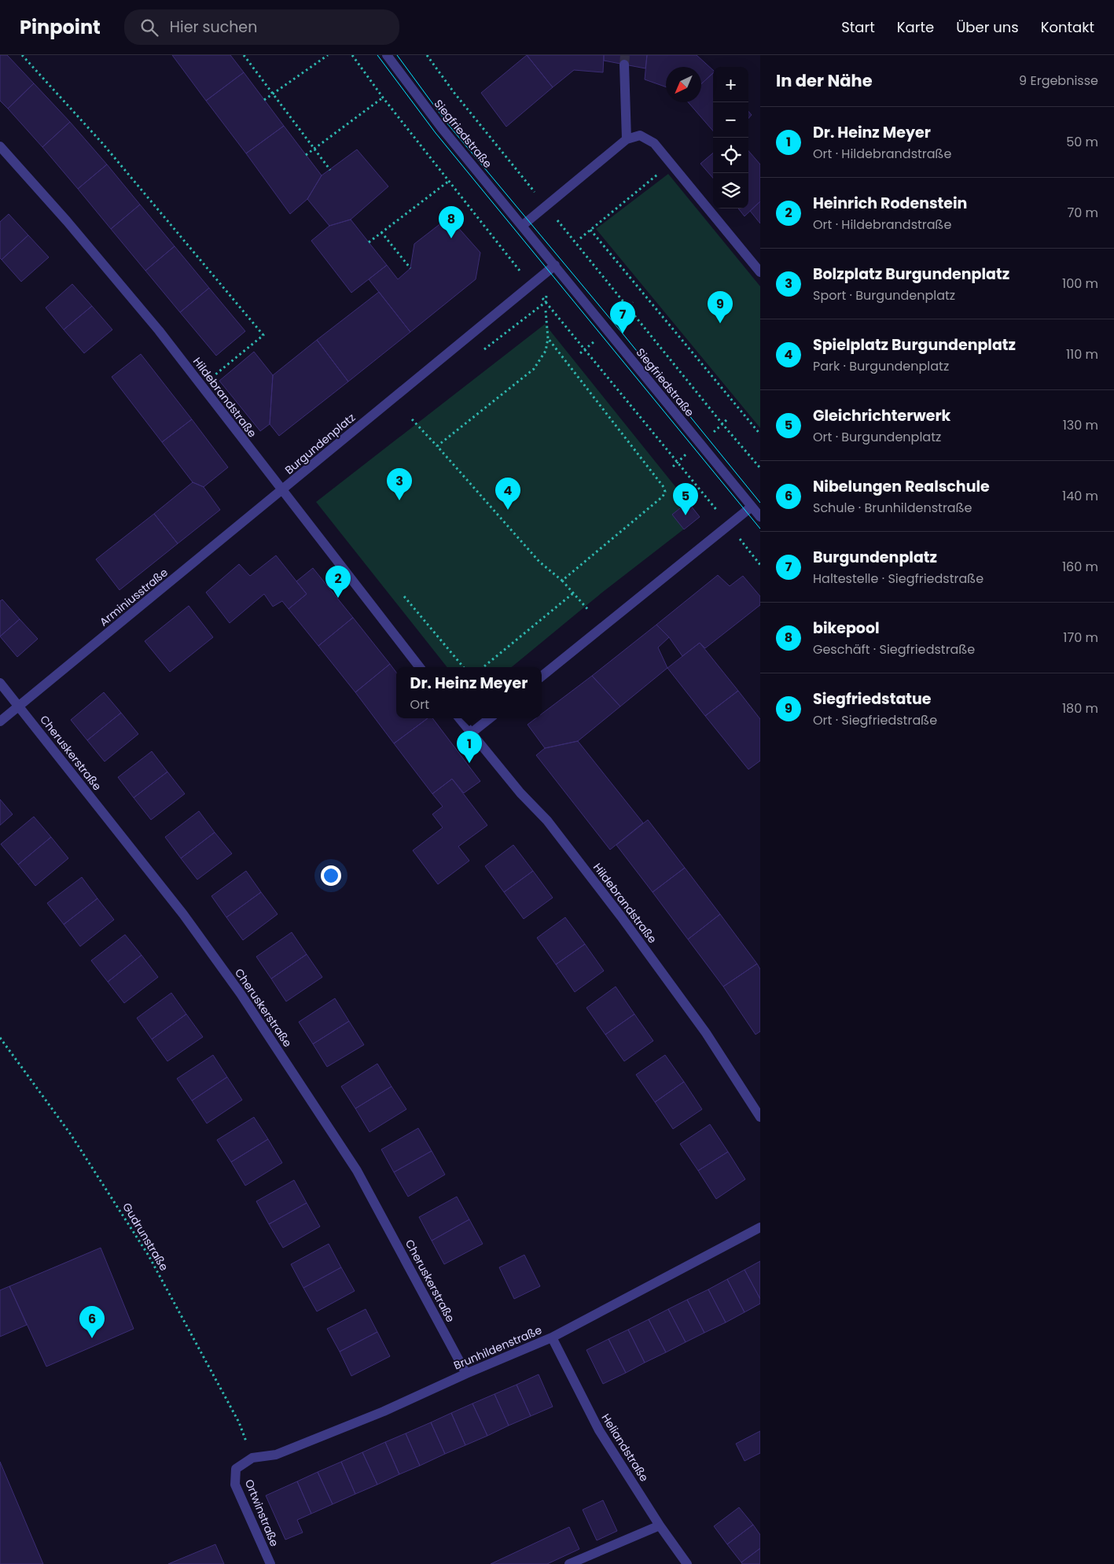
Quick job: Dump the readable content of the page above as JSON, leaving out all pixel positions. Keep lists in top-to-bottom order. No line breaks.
{"streets":{"street":["Siegfriedstraße","Hildebrandstraße","Burgundenplatz","Arminiusstraße","Cheruskerstraße","Brunhildenstraße","Heliandstraße","Ortwinstraße"],"path":["Gudrunstraße"]},"crossings":[["Siegfriedstraße","Burgundenplatz"],["Hildebrandstraße","Burgundenplatz"],["Hildebrandstraße","Arminiusstraße"],["Burgundenplatz","Arminiusstraße"],["Arminiusstraße","Cheruskerstraße"],["Cheruskerstraße","Brunhildenstraße"],["Gudrunstraße","Brunhildenstraße"],["Brunhildenstraße","Heliandstraße"],["Brunhildenstraße","Ortwinstraße"]],"north":"bottom left","page":{"header":"Pinpoint","search":"Hier suchen","nav":["Start","Karte","Über uns","Kontakt"],"heading":["In der Nähe","9 Ergebnisse"],"map_buttons":["+","−"],"list":[{"mark":"1","name":"Dr. Heinz Meyer","note":"Ort · Hildebrandstraße","value":"50 m"},{"mark":"2","name":"Heinrich Rodenstein","note":"Ort · Hildebrandstraße","value":"70 m"},{"mark":"3","name":"Bolzplatz Burgundenplatz","note":"Sport · Burgundenplatz","value":"100 m"},{"mark":"4","name":"Spielplatz Burgundenplatz","note":"Park · Burgundenplatz","value":"110 m"},{"mark":"5","name":"Gleichrichterwerk","note":"Ort · Burgundenplatz","value":"130 m"},{"mark":"6","name":"Nibelungen Realschule","note":"Schule · Brunhildenstraße","value":"140 m"},{"mark":"7","name":"Burgundenplatz","note":"Haltestelle · Siegfriedstraße","value":"160 m"},{"mark":"8","name":"bikepool","note":"Geschäft · Siegfriedstraße","value":"170 m"},{"mark":"9","name":"Siegfriedstatue","note":"Ort · Siegfriedstraße","value":"180 m"}],"pins":["8","9","7","3","4","5","2","1","6"],"popup":["Dr. Heinz Meyer","Ort"]}}
